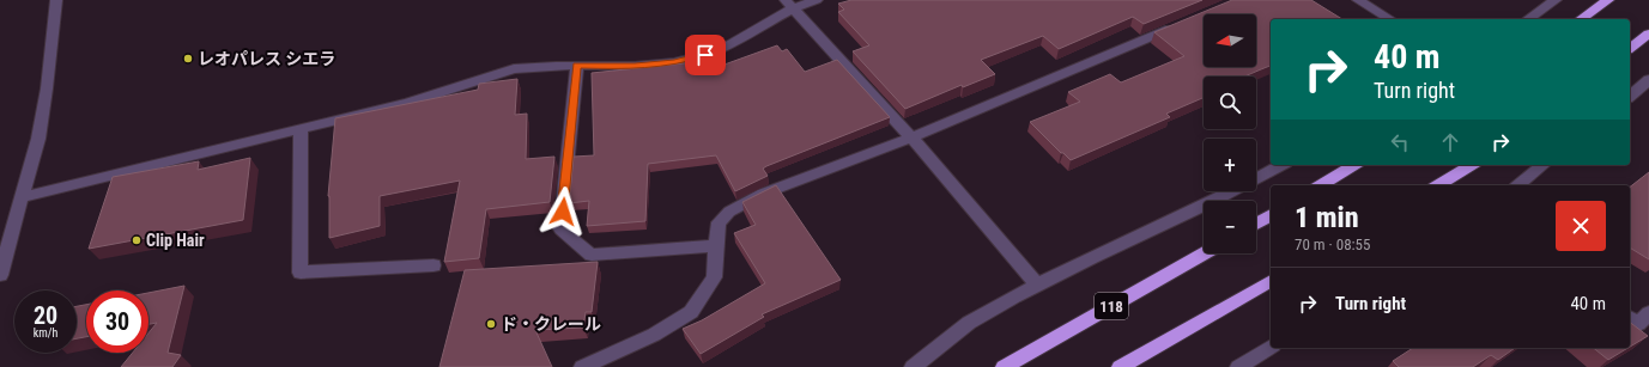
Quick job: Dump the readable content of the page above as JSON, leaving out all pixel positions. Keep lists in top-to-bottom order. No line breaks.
{"streets":{"highway":["118"]},"places":["レオパレス シエラ","Clip Hair","ド・クレール"],"north":"left","page":{"map_buttons":["+","−"],"turn":["40 m","Turn right"],"heading":["1 min","70 m · 08:55"],"list":[{"name":"Turn right","value":"40 m"}],"speed":"20 km/h","limit":"30"}}
